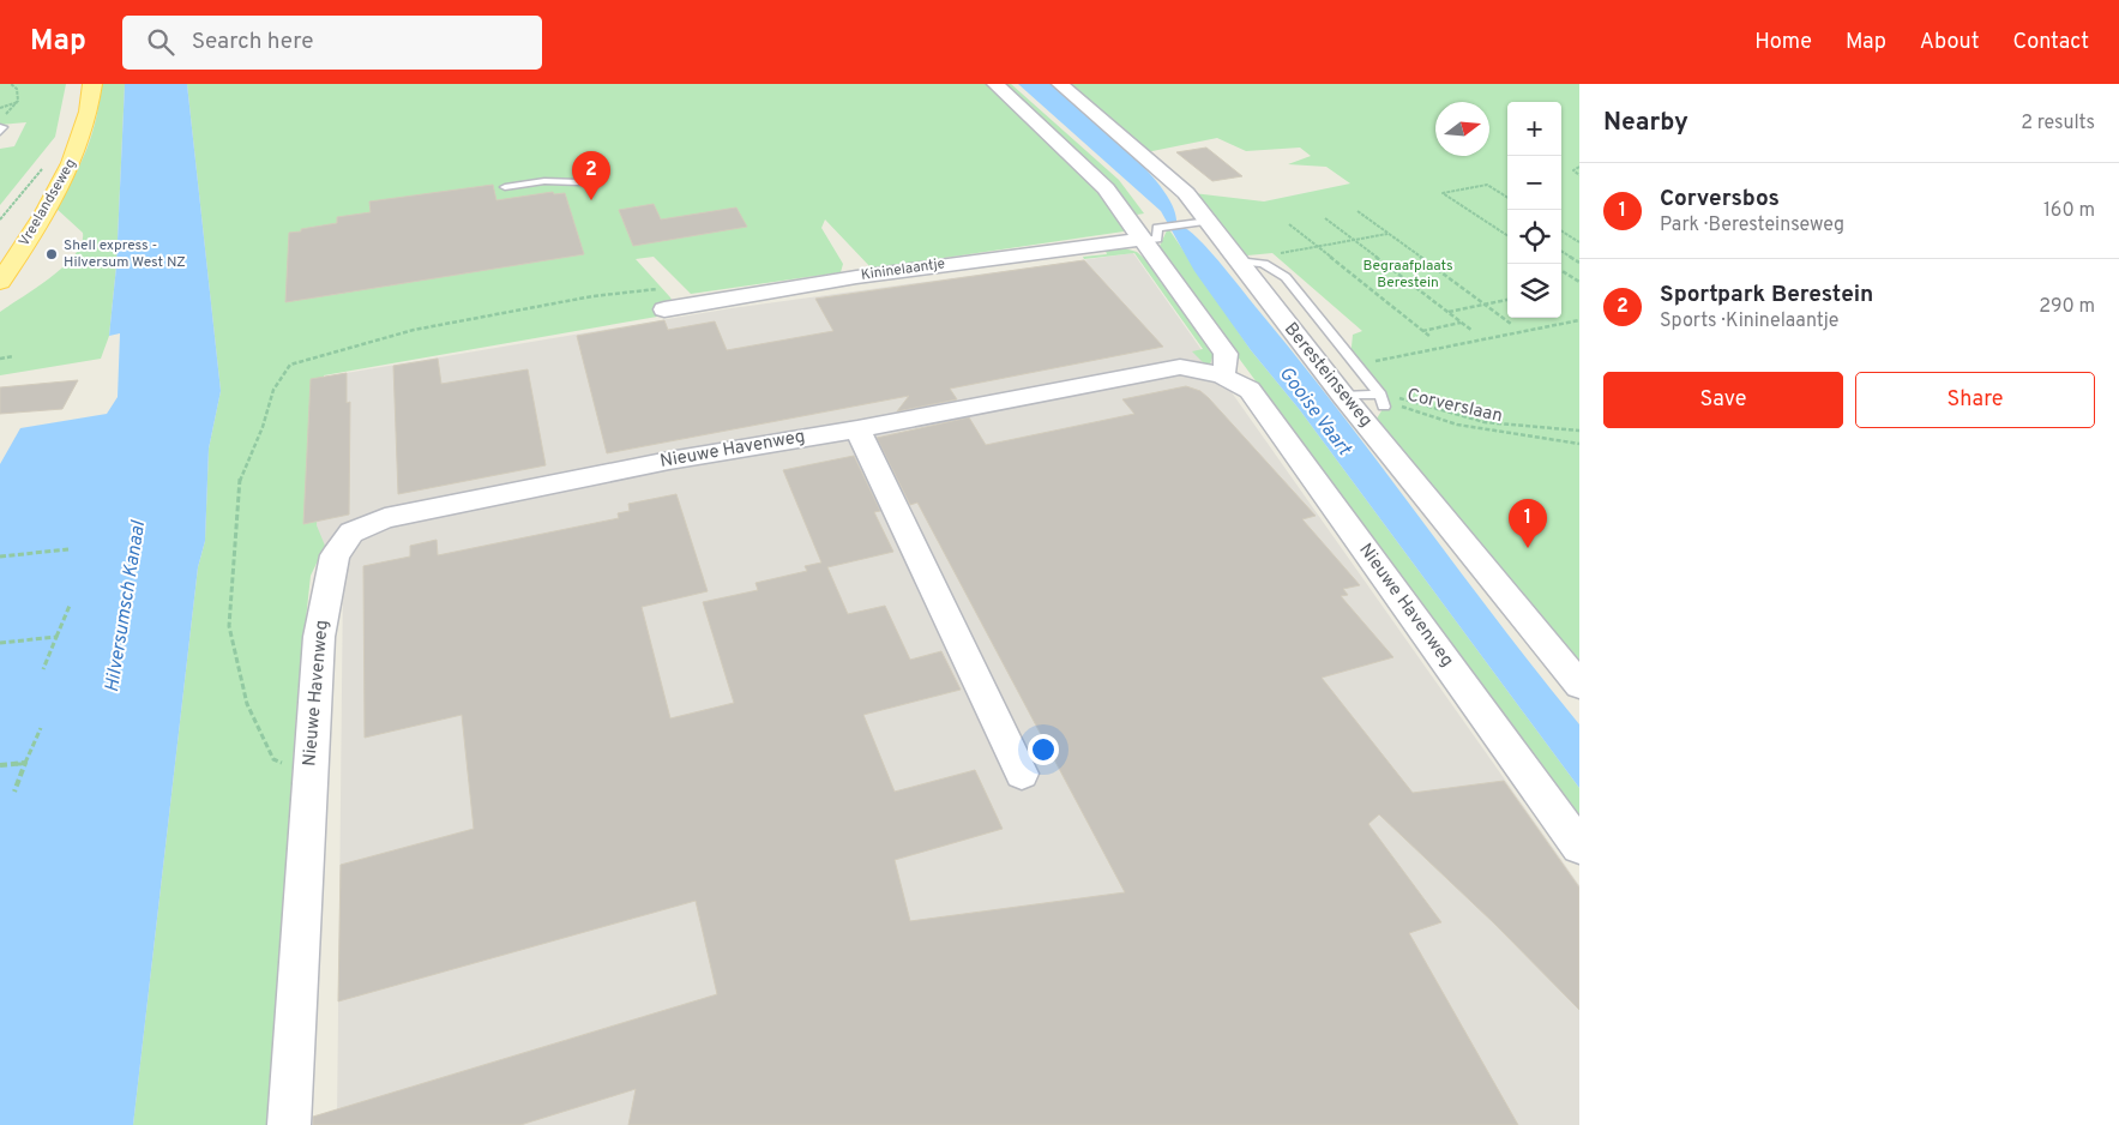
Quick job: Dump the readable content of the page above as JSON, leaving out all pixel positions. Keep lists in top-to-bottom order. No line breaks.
{"streets":{"main road":["Vreelandseweg"],"street":["Kininelaantje","Beresteinseweg","Nieuwe Havenweg"],"path":["Corverslaan"]},"water":["Gooise Vaart","Hilversumsch Kanaal"],"parks":["Begraafplaats Berestein"],"places":["Shell express - Hilversum West NZ"],"north":"right","page":{"header":"Map","search":"Search here","nav":["Home","Map","About","Contact"],"heading":["Nearby","2 results"],"map_buttons":["+","−"],"pins":["2","1"],"list":[{"mark":"1","name":"Corversbos","note":"Park · Beresteinseweg","value":"160 m"},{"mark":"2","name":"Sportpark Berestein","note":"Sports · Kininelaantje","value":"290 m"}],"buttons":["Save","Share"]}}
